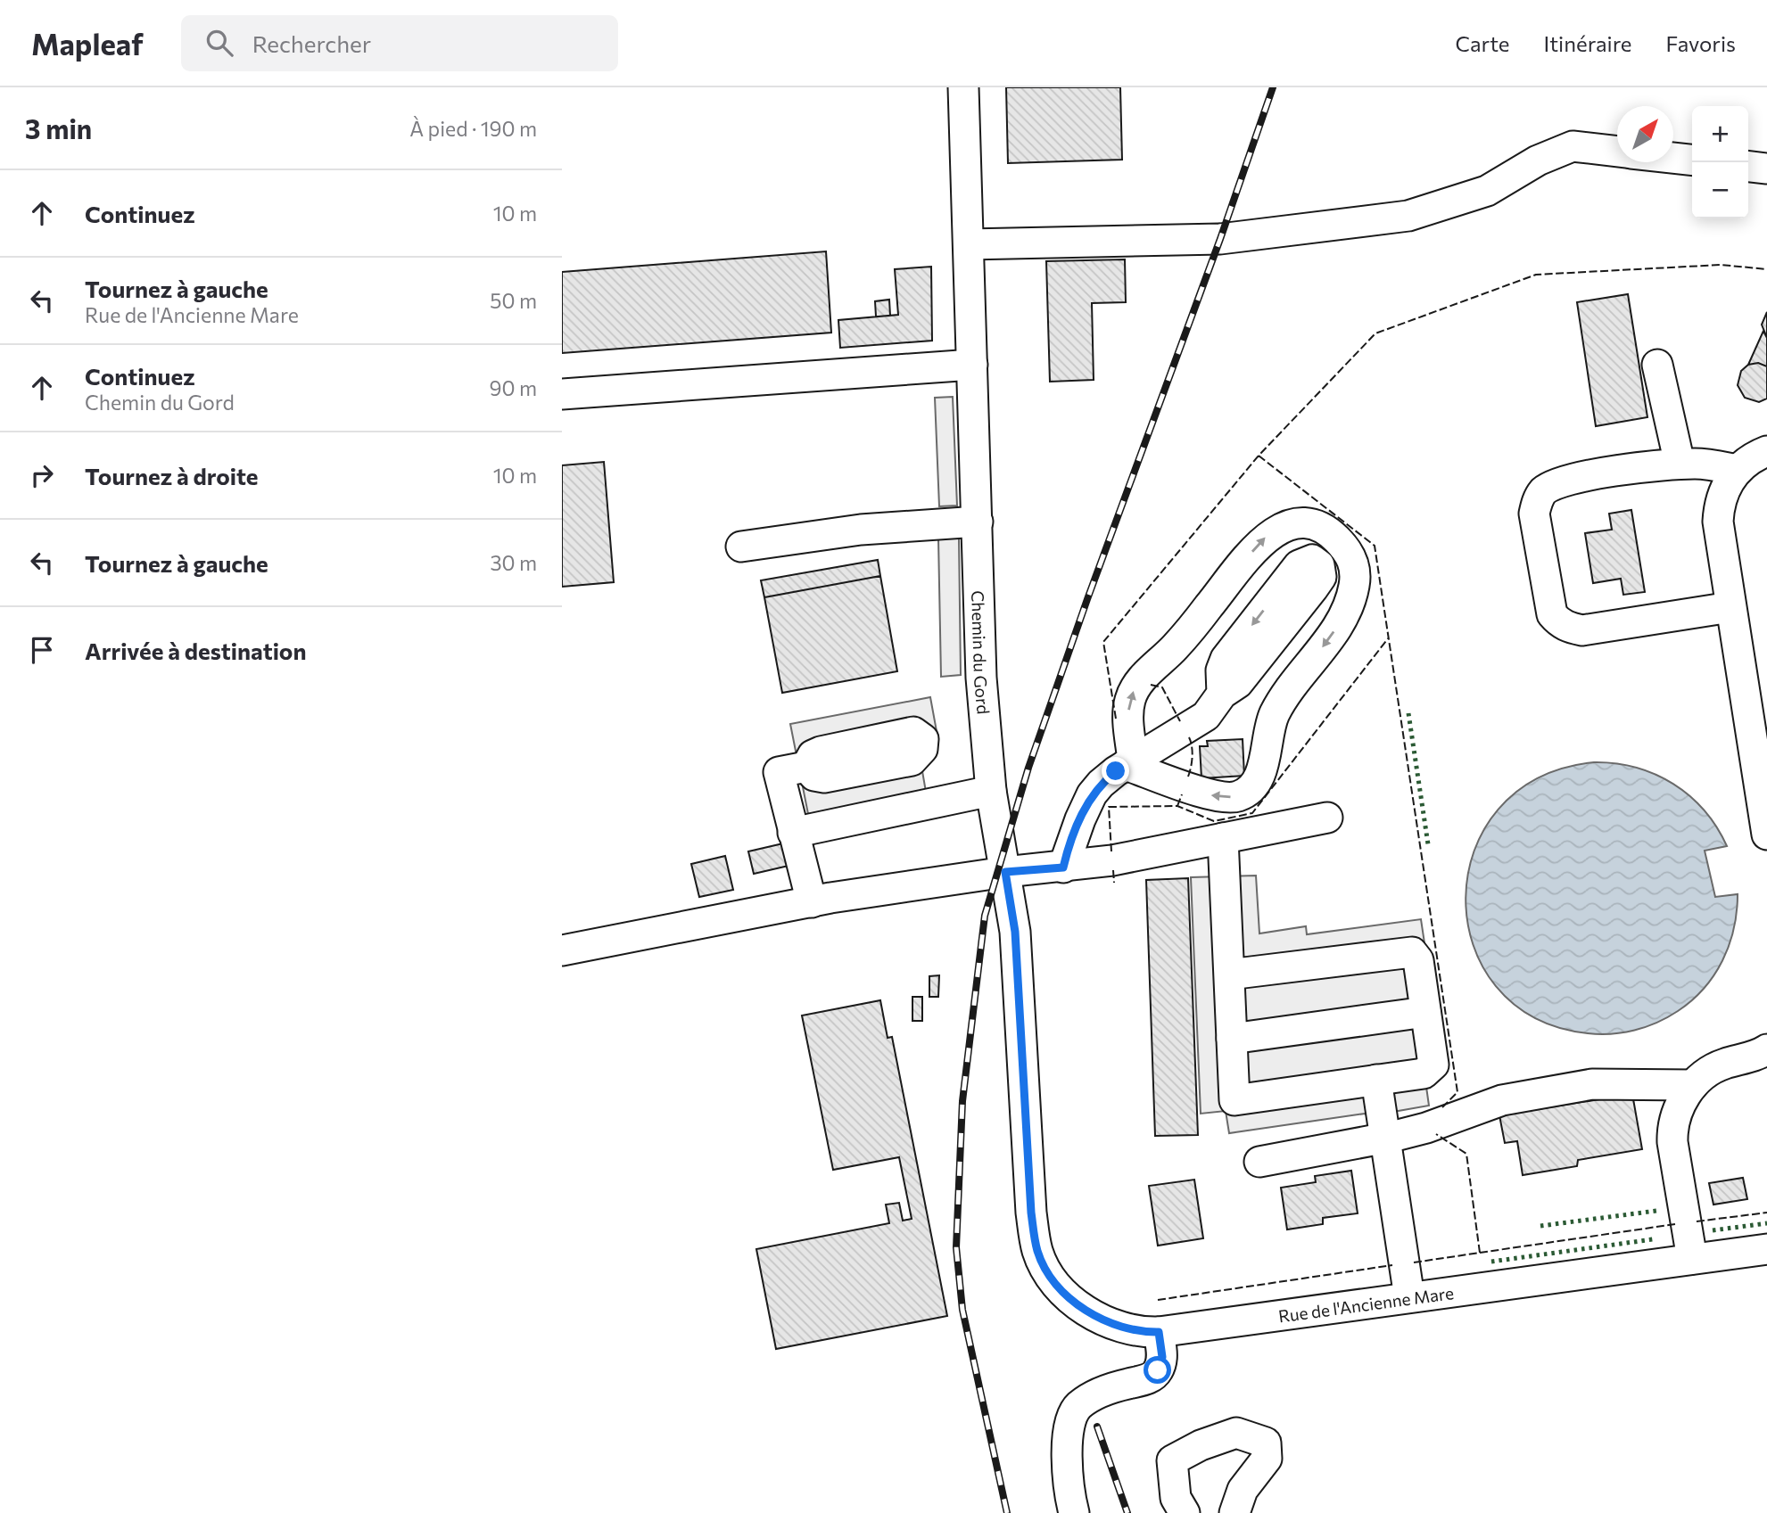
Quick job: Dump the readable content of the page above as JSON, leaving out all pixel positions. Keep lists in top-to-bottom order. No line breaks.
{"streets":{"street":["Chemin du Gord","Rue de l'Ancienne Mare"]},"crossings":[["Chemin du Gord","Rue de l'Ancienne Mare"]],"north":"top right","page":{"header":"Mapleaf","search":"Rechercher","nav":["Carte","Itinéraire","Favoris"],"heading":["3 min","À pied · 190 m"],"map_buttons":["+","−"],"list":[["Continuez","10 m"],["Tournez à gauche","Rue de l'Ancienne Mare","50 m"],["Continuez","Chemin du Gord","90 m"],["Tournez à droite","10 m"],["Tournez à gauche","30 m"],"Arrivée à destination"]}}
